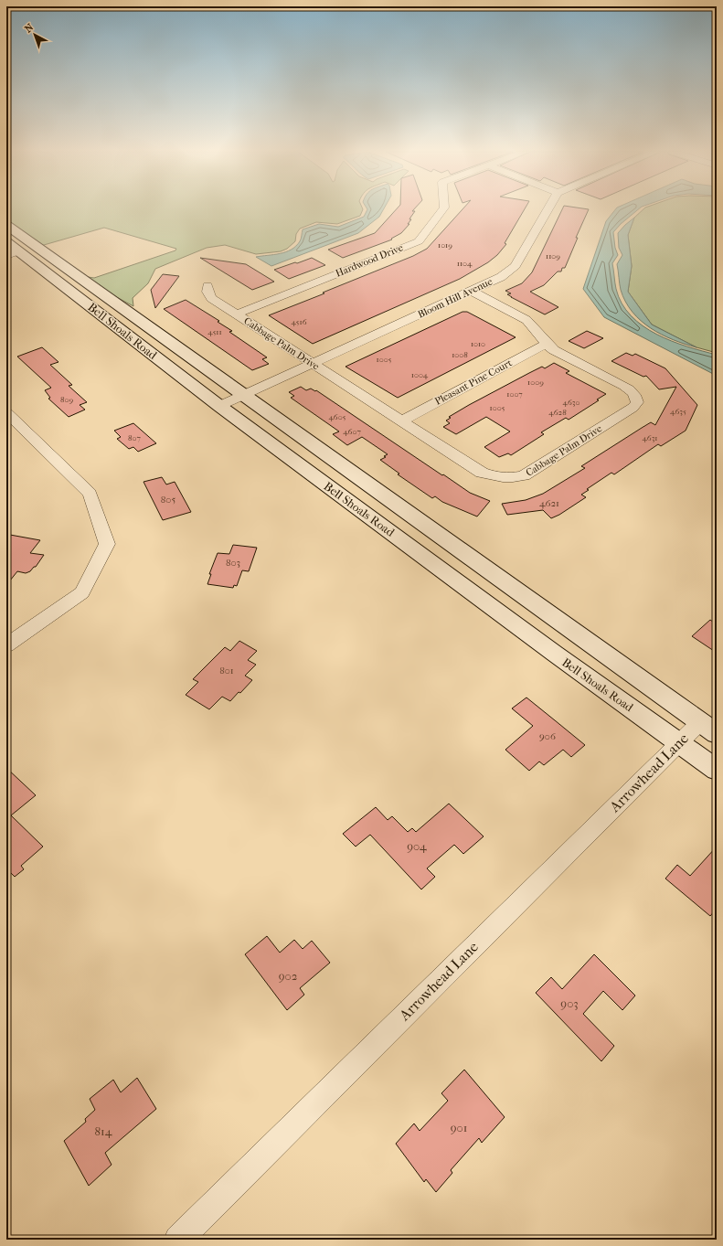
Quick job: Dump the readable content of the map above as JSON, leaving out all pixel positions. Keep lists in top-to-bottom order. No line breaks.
{"streets":{"main road":["Bell Shoals Road"],"street":["Hardwood Drive","Bloom Hill Avenue","Cabbage Palm Drive","Pleasant Pine Court","Arrowhead Lane"]},"crossings":[["Hardwood Drive","Cabbage Palm Drive"],["Bloom Hill Avenue","Bell Shoals Road"],["Bloom Hill Avenue","Cabbage Palm Drive"],["Bell Shoals Road","Arrowhead Lane"],["Cabbage Palm Drive","Pleasant Pine Court"]],"house_numbers":["1019","1109","1104","4516","4511","1010","1008","1005","1004","1009","1007","809","4630","1005","4635","4628","4605","4607","807","4631","805","4621","803","801","906","904","902","903","901","814"],"north":"top left"}
